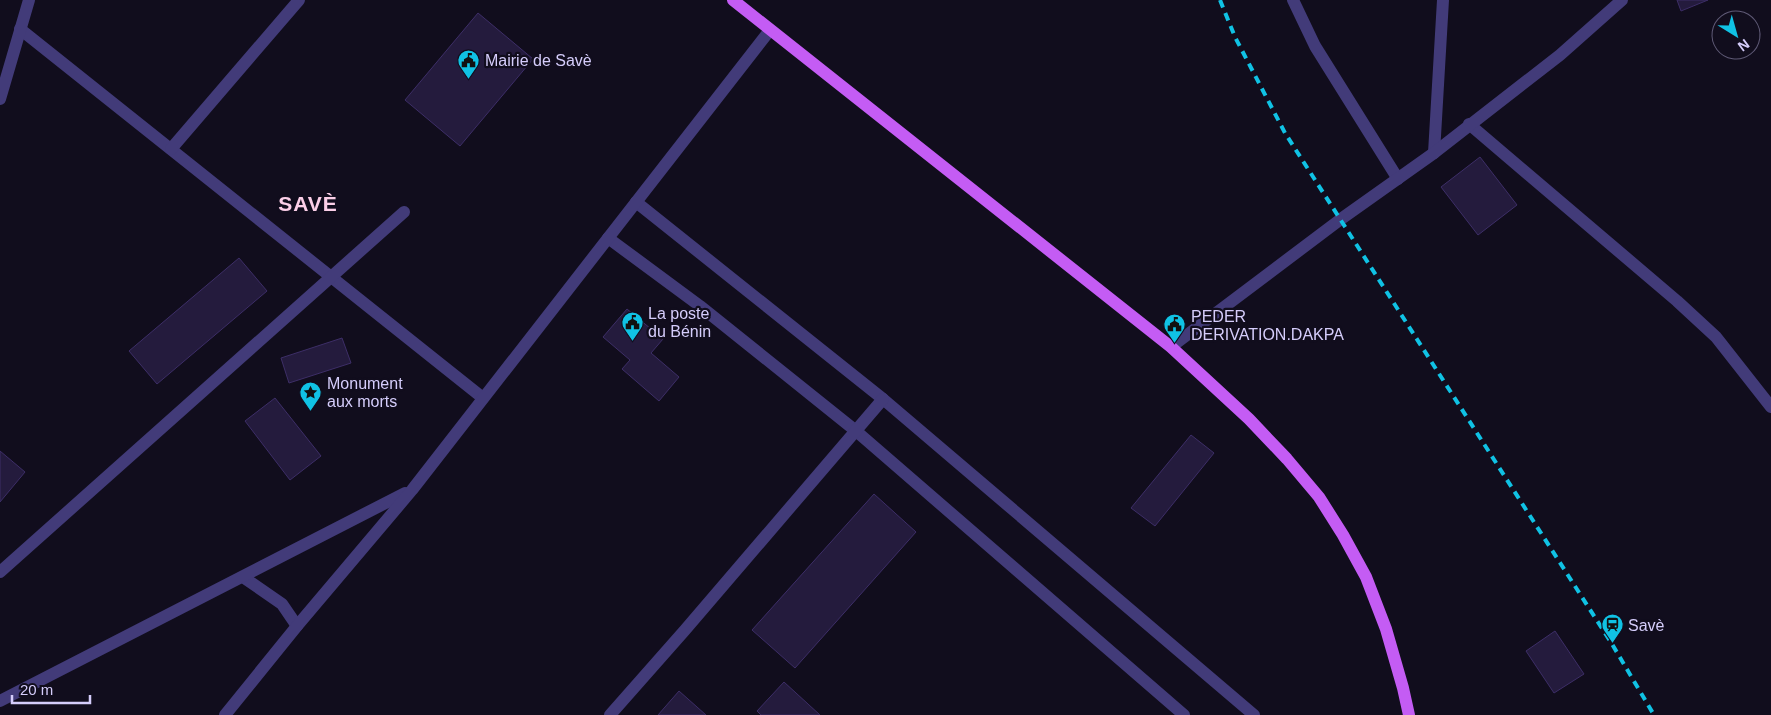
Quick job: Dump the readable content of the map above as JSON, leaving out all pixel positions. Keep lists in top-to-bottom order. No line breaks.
{"districts":["SAVÈ"],"places":{"public building":["Mairie de Savè","La poste du Bénin","PEDER DERIVATION.DAKPA"],"place":["Monument aux morts"],"station":["Savè"]},"scale_bar":"20 m","north":"bottom right"}
